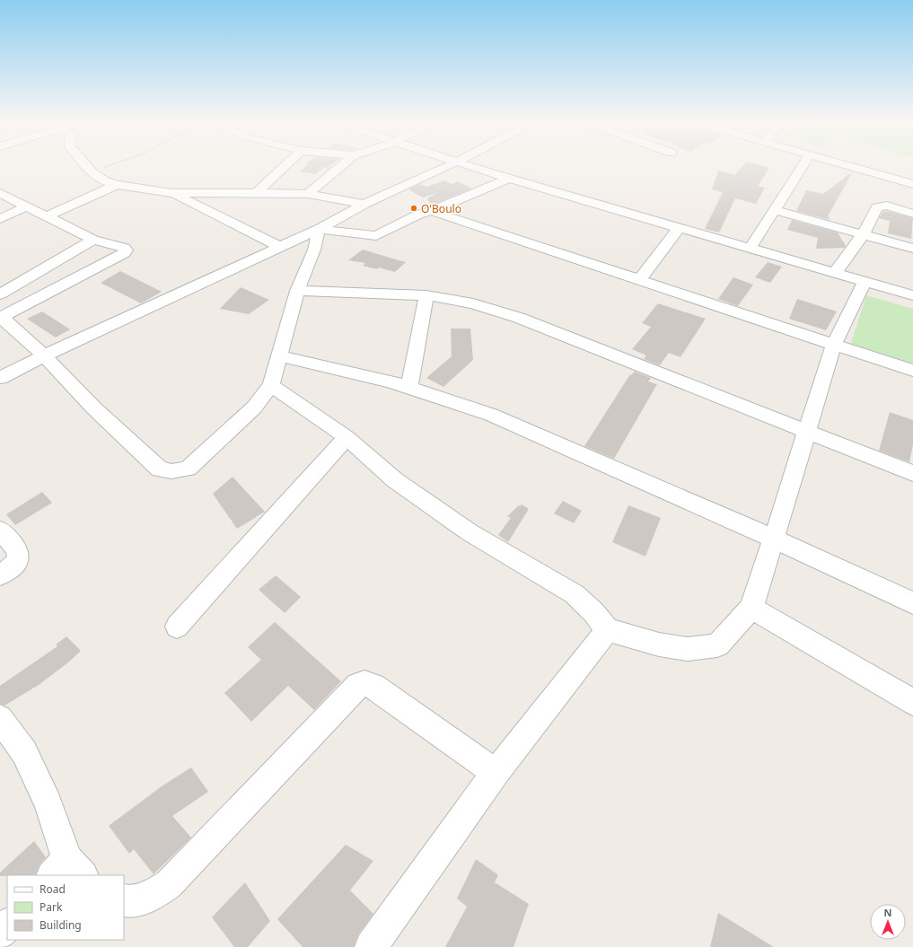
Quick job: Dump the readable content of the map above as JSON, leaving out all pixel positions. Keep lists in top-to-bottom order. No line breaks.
{"places":["O'Boulo"],"legend":["Road","Park","Building"],"north":"top"}
